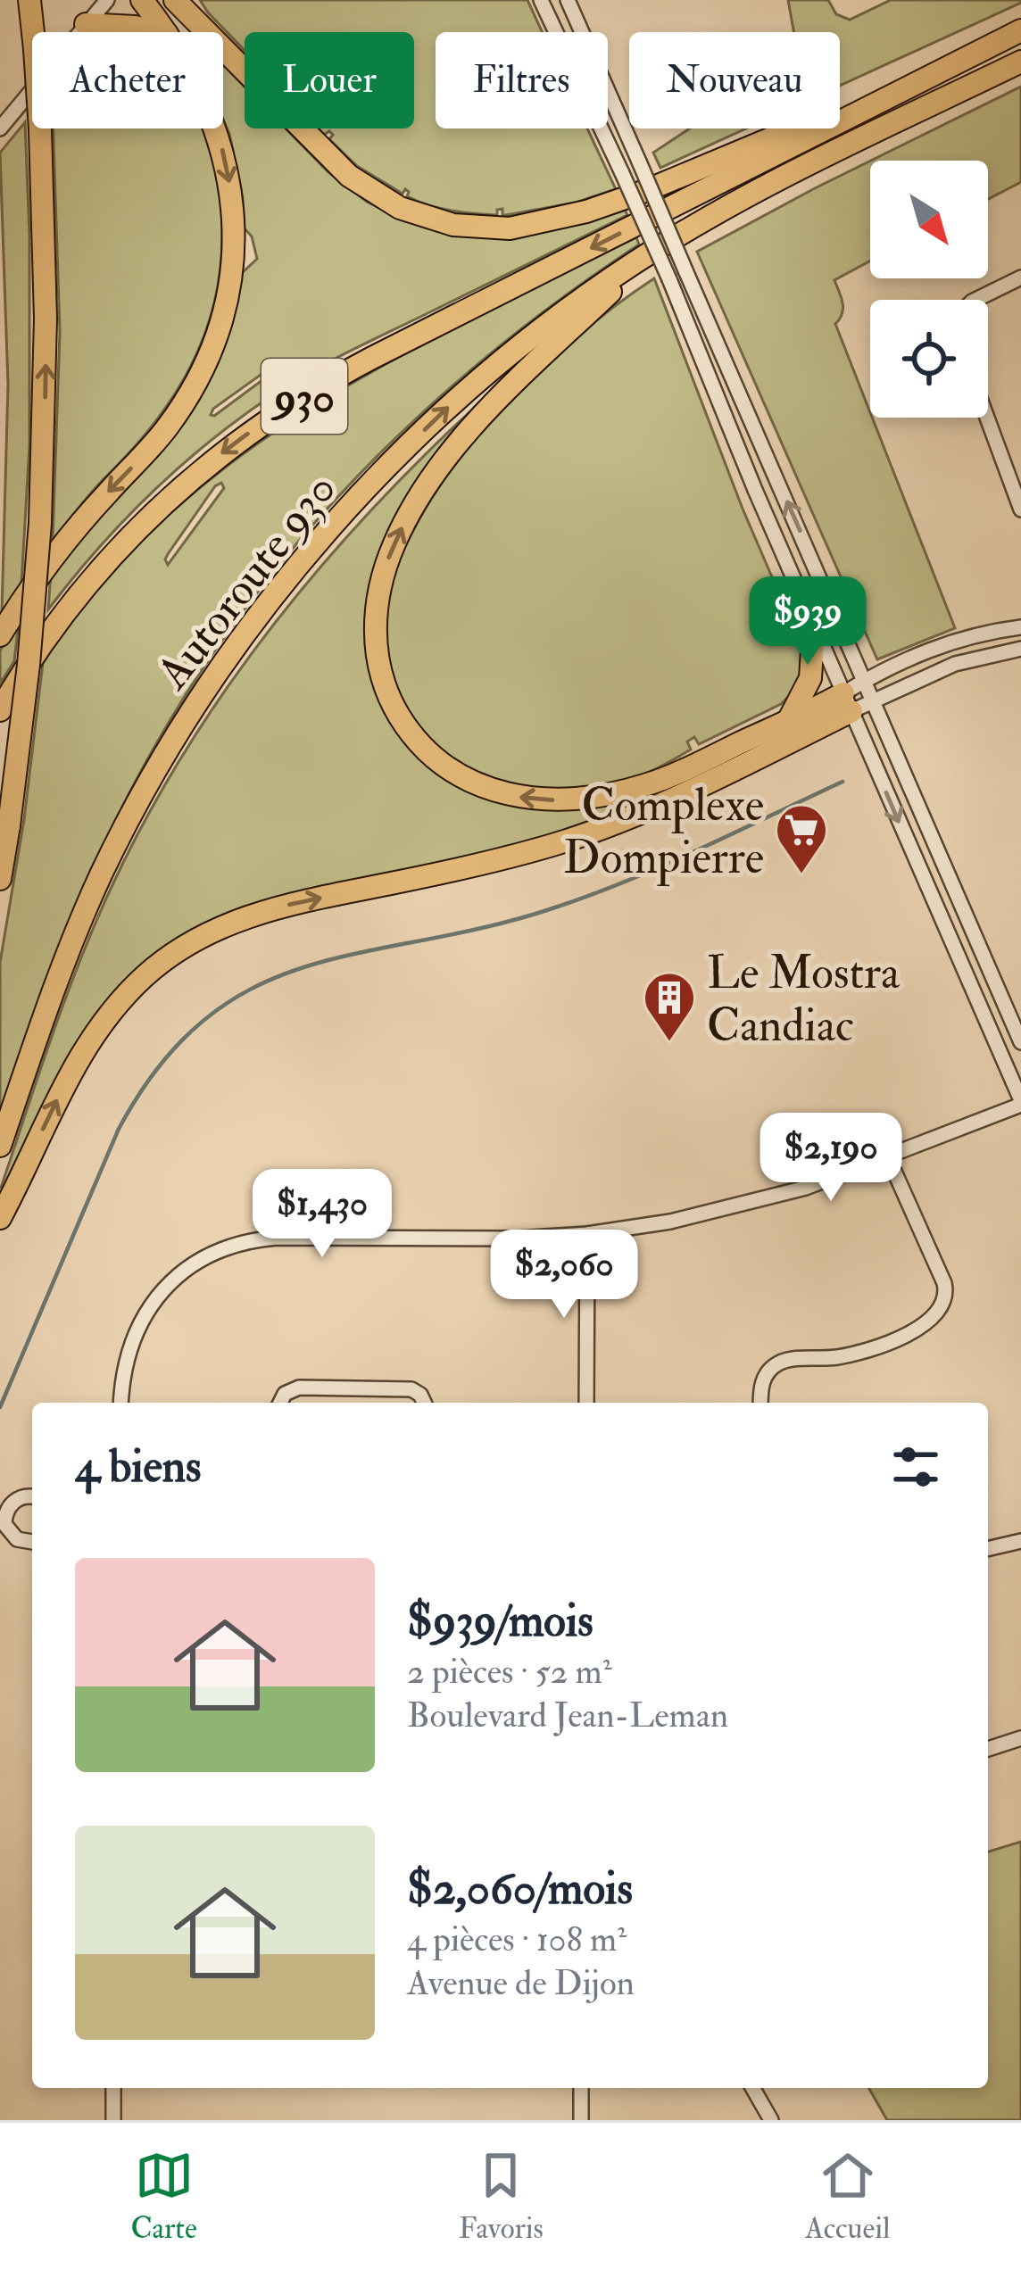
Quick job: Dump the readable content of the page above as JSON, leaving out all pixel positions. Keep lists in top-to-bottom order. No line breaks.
{"streets":{"highway":["930","Autoroute 930"]},"places":{"supermarket":["Complexe Dompierre"],"building":["Le Mostra Candiac"]},"north":"bottom right","page":{"chip":["Acheter","Louer","Filtres","Nouveau"],"price":["$939","$2,190","$1,430","$2,060"],"heading":"4 biens","list":[{"name":"$939/mois","note":"2 pièces · 52 m² · Boulevard Jean-Leman"},{"name":"$2,060/mois","note":"4 pièces · 108 m² · Avenue de Dijon"}],"tabs":["Carte","Favoris","Accueil"]}}
